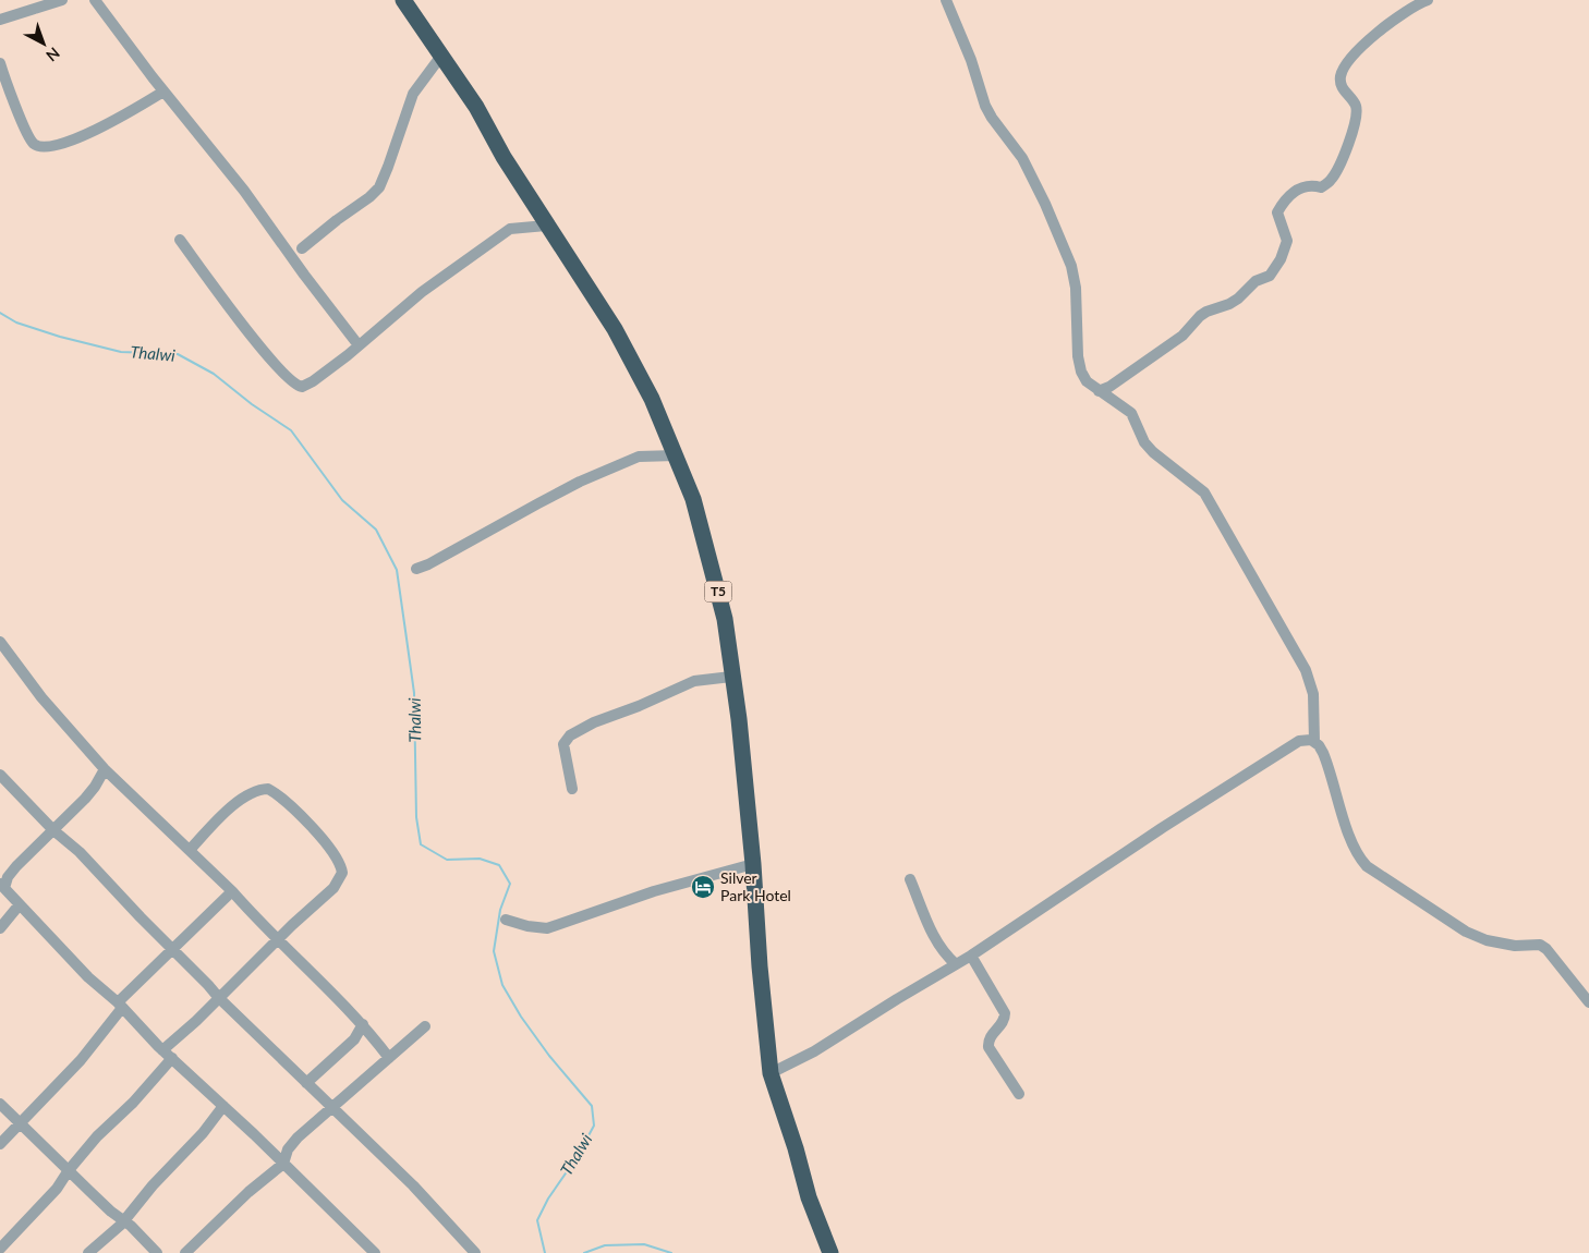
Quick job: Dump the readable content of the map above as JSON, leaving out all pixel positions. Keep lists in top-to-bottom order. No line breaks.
{"streets":{"highway":["T5"]},"water":["Thalwi"],"places":{"hotel":["Silver Park Hotel"]},"north":"bottom right"}
